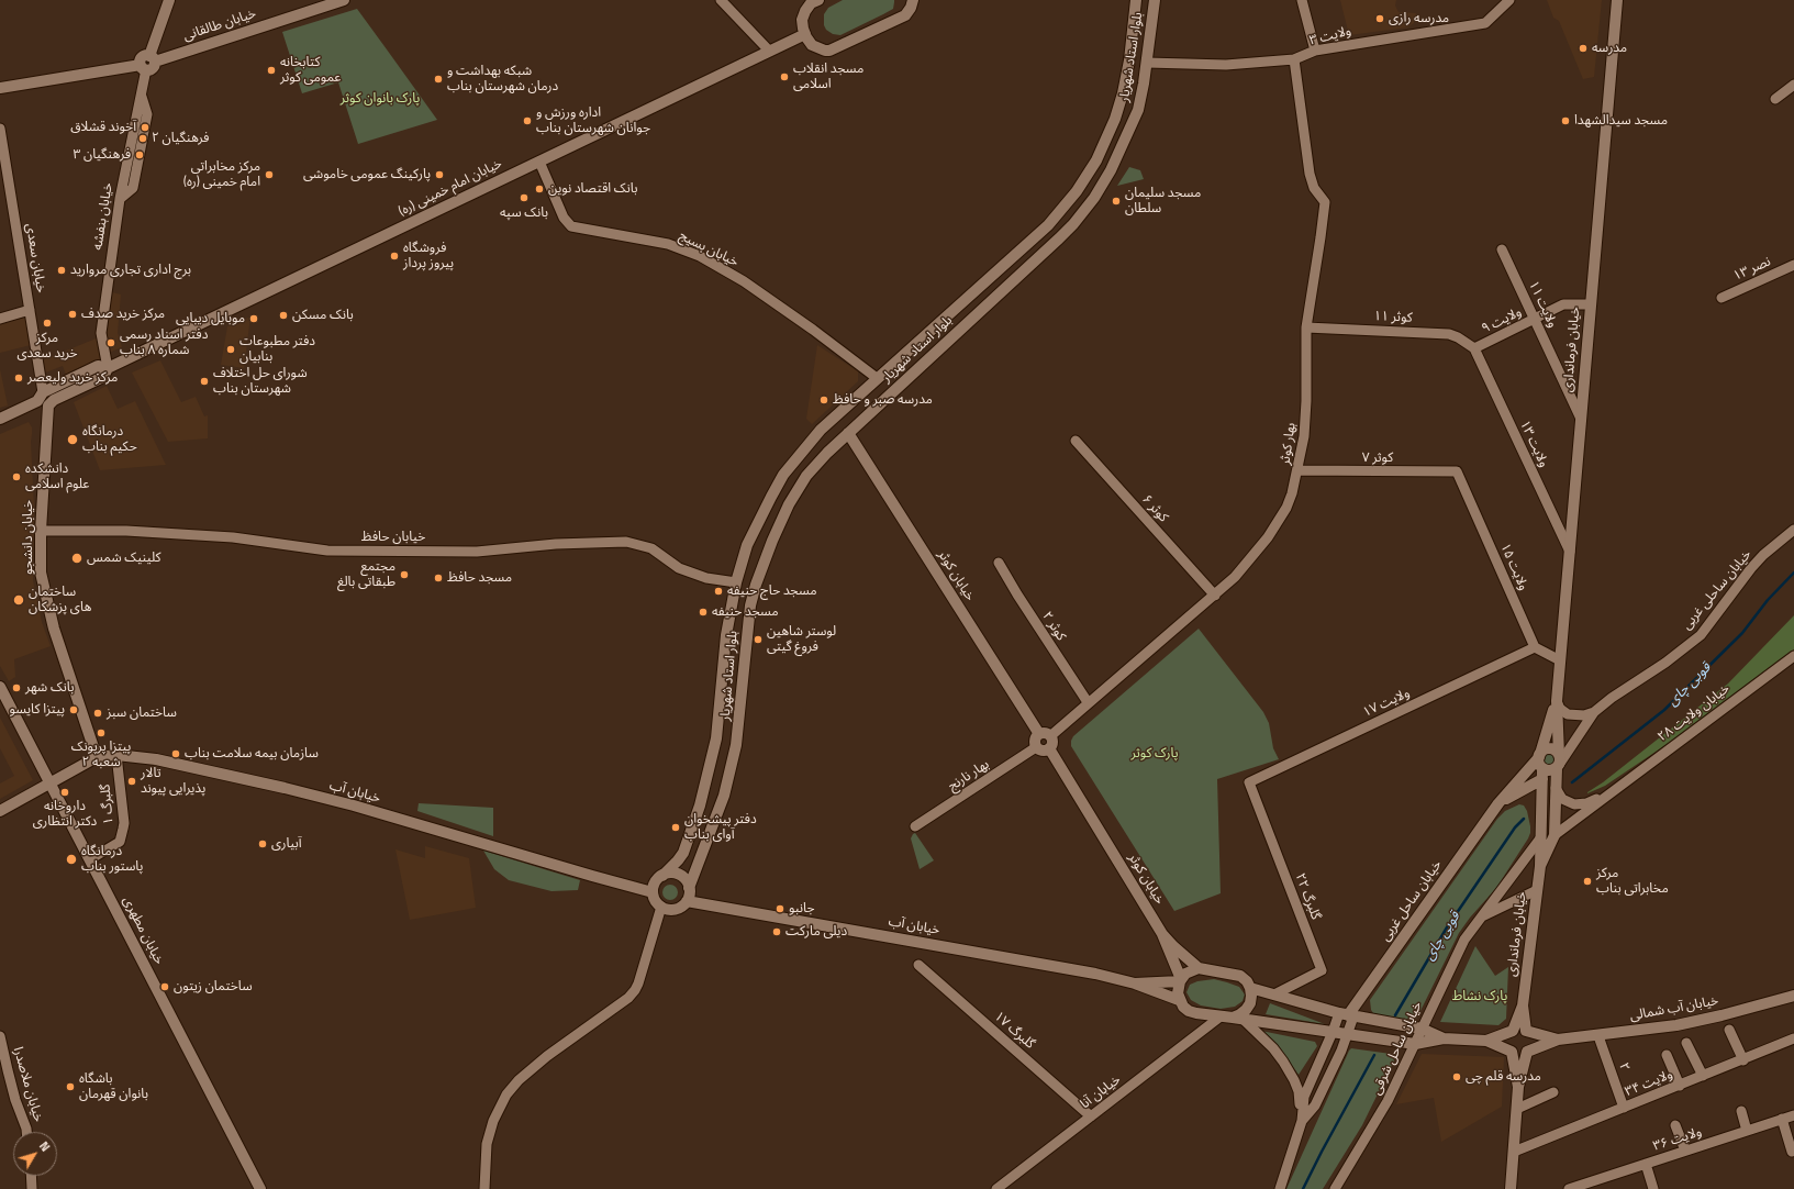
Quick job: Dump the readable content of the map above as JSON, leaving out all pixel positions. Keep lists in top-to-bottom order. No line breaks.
{"streets":{"main road":["خیابان طالقانی","بلوار استاد شهریار","خیابان امام خمینی (ره)","خیابان فرمانداری","خیابان دانشجو","خیابان کوثر","خیابان آب","خیابان ساحل غربی","خیابان مطهری","خیابان آب شمالی"],"street":["ولایت ۳","خیابان بنفشه","خیابان بسیج","خیابان سعدی","نصر ۱۳","ولایت ۱۱","کوثر ۱۱","ولایت ۹","بهار کوثر","ولایت ۱۳","کوثر ۷","کوثر ۶","خیابان حافظ","ولایت ۱۵","خیابان ساحلی غربی","کوثر ۲","ولایت ۱۷","خیابان ولایت ۲۸","بهار نارنج","گلبرگ ۱","گلبرگ ۲۲","گلبرگ ۱۷","خیابان ساحل شرقی","۲","ولایت ۳۴","خیابان ملاصدرا","خیابان آنا","ولایت ۳۶"]},"crossings":[["ولایت ۳","بلوار استاد شهریار"],["ولایت ۳","بهار کوثر"],["بلوار استاد شهریار","خیابان بسیج"],["بلوار استاد شهریار","خیابان حافظ"],["بلوار استاد شهریار","خیابان کوثر"],["بلوار استاد شهریار","خیابان آب"],["خیابان امام خمینی (ره)","خیابان بنفشه"],["خیابان امام خمینی (ره)","خیابان بسیج"],["خیابان امام خمینی (ره)","خیابان سعدی"],["خیابان امام خمینی (ره)","خیابان دانشجو"],["ولایت ۱۱","ولایت ۹"],["ولایت ۱۱","خیابان فرمانداری"],["کوثر ۱۱","ولایت ۹"],["کوثر ۱۱","بهار کوثر"],["کوثر ۱۱","ولایت ۱۳"],["ولایت ۹","خیابان فرمانداری"],["ولایت ۹","ولایت ۱۳"],["خیابان فرمانداری","ولایت ۱۳"],["خیابان فرمانداری","خیابان ساحلی غربی"],["خیابان فرمانداری","خیابان ولایت ۲۸"],["خیابان فرمانداری","خیابان ساحل غربی"],["خیابان فرمانداری","خیابان آب شمالی"],["خیابان فرمانداری","خیابان ساحل شرقی"],["بهار کوثر","کوثر ۷"],["بهار کوثر","کوثر ۶"],["بهار کوثر","خیابان کوثر"],["بهار کوثر","کوثر ۲"],["بهار کوثر","بهار نارنج"],["کوثر ۷","ولایت ۱۵"],["خیابان دانشجو","خیابان حافظ"],["خیابان دانشجو","خیابان آب"],["ولایت ۱۵","ولایت ۱۷"],["خیابان کوثر","بهار نارنج"],["خیابان کوثر","خیابان آب"],["خیابان کوثر","خیابان آنا"],["ولایت ۱۷","گلبرگ ۲۲"],["خیابان آب","گلبرگ ۱"],["خیابان آب","خیابان مطهری"],["خیابان آب","خیابان آنا"],["گلبرگ ۱","خیابان مطهری"],["خیابان آب شمالی","۲"],["گلبرگ ۱۷","خیابان آنا"],["۲","ولایت ۳۴"]],"water":["قوبی چای"],"parks":["پارک بانوان کوثر","پارک کوثر","پارک نشاط"],"places":["مدرسه رازی","مدرسه","کتابخانه عمومی کوثر","مسجد انقلاب اسلامی","شبکه بهداشت و درمان شهرستان بناب","اداره ورزش و جوانان شهرستان بناب","مسجد سیدالشهدا","آخوند قشلاق","فرهنگیان ۲","فرهنگیان ۳","مرکز مخابراتی امام خمینی (ره)","پارکینگ عمومی خاموشی","بانک اقتصاد نوین","بانک سپه","مسجد سلیمان سلطان","فروشگاه پیروز پرداز","برج اداری تجاری مروارید","مرکز خرید صدف","بانک مسکن","موبایل دیبایی","مرکز خرید سعدی","دفتر اسناد رسمی شماره ۸ بناب","دفتر مطبوعات بنابیان","مرکز خرید ولیعصر","شورای حل اختلاف شهرستان بناب","مدرسه صبر و حافظ","درمانگاه حکیم بناب","دانشکده علوم اسلامی","کلینیک شمس","مجتمع طبقاتی بالغ","مسجد حافظ","مسجد حاج حنیفه","ساختمان های پزشکان","مسجد حنیفه","لوستر شاهین فروغ گیتی","بانک شهر","پیتزا کایسو","ساختمان سبز","پیتزا پرپونک شعبه ۲","سازمان بیمه سلامت بناب","تالار پذیرایی پیوند","داروخانه دکتر انتظاری","دفتر پیشخوان آوای بناب","آبیاری","درمانگاه پاستور بناب","مرکز مخابراتی بناب","جانبو","دیلی مارکت","ساختمان زیتون","مدرسه قلم چی","باشگاه بانوان قهرمان"],"north":"top right"}
